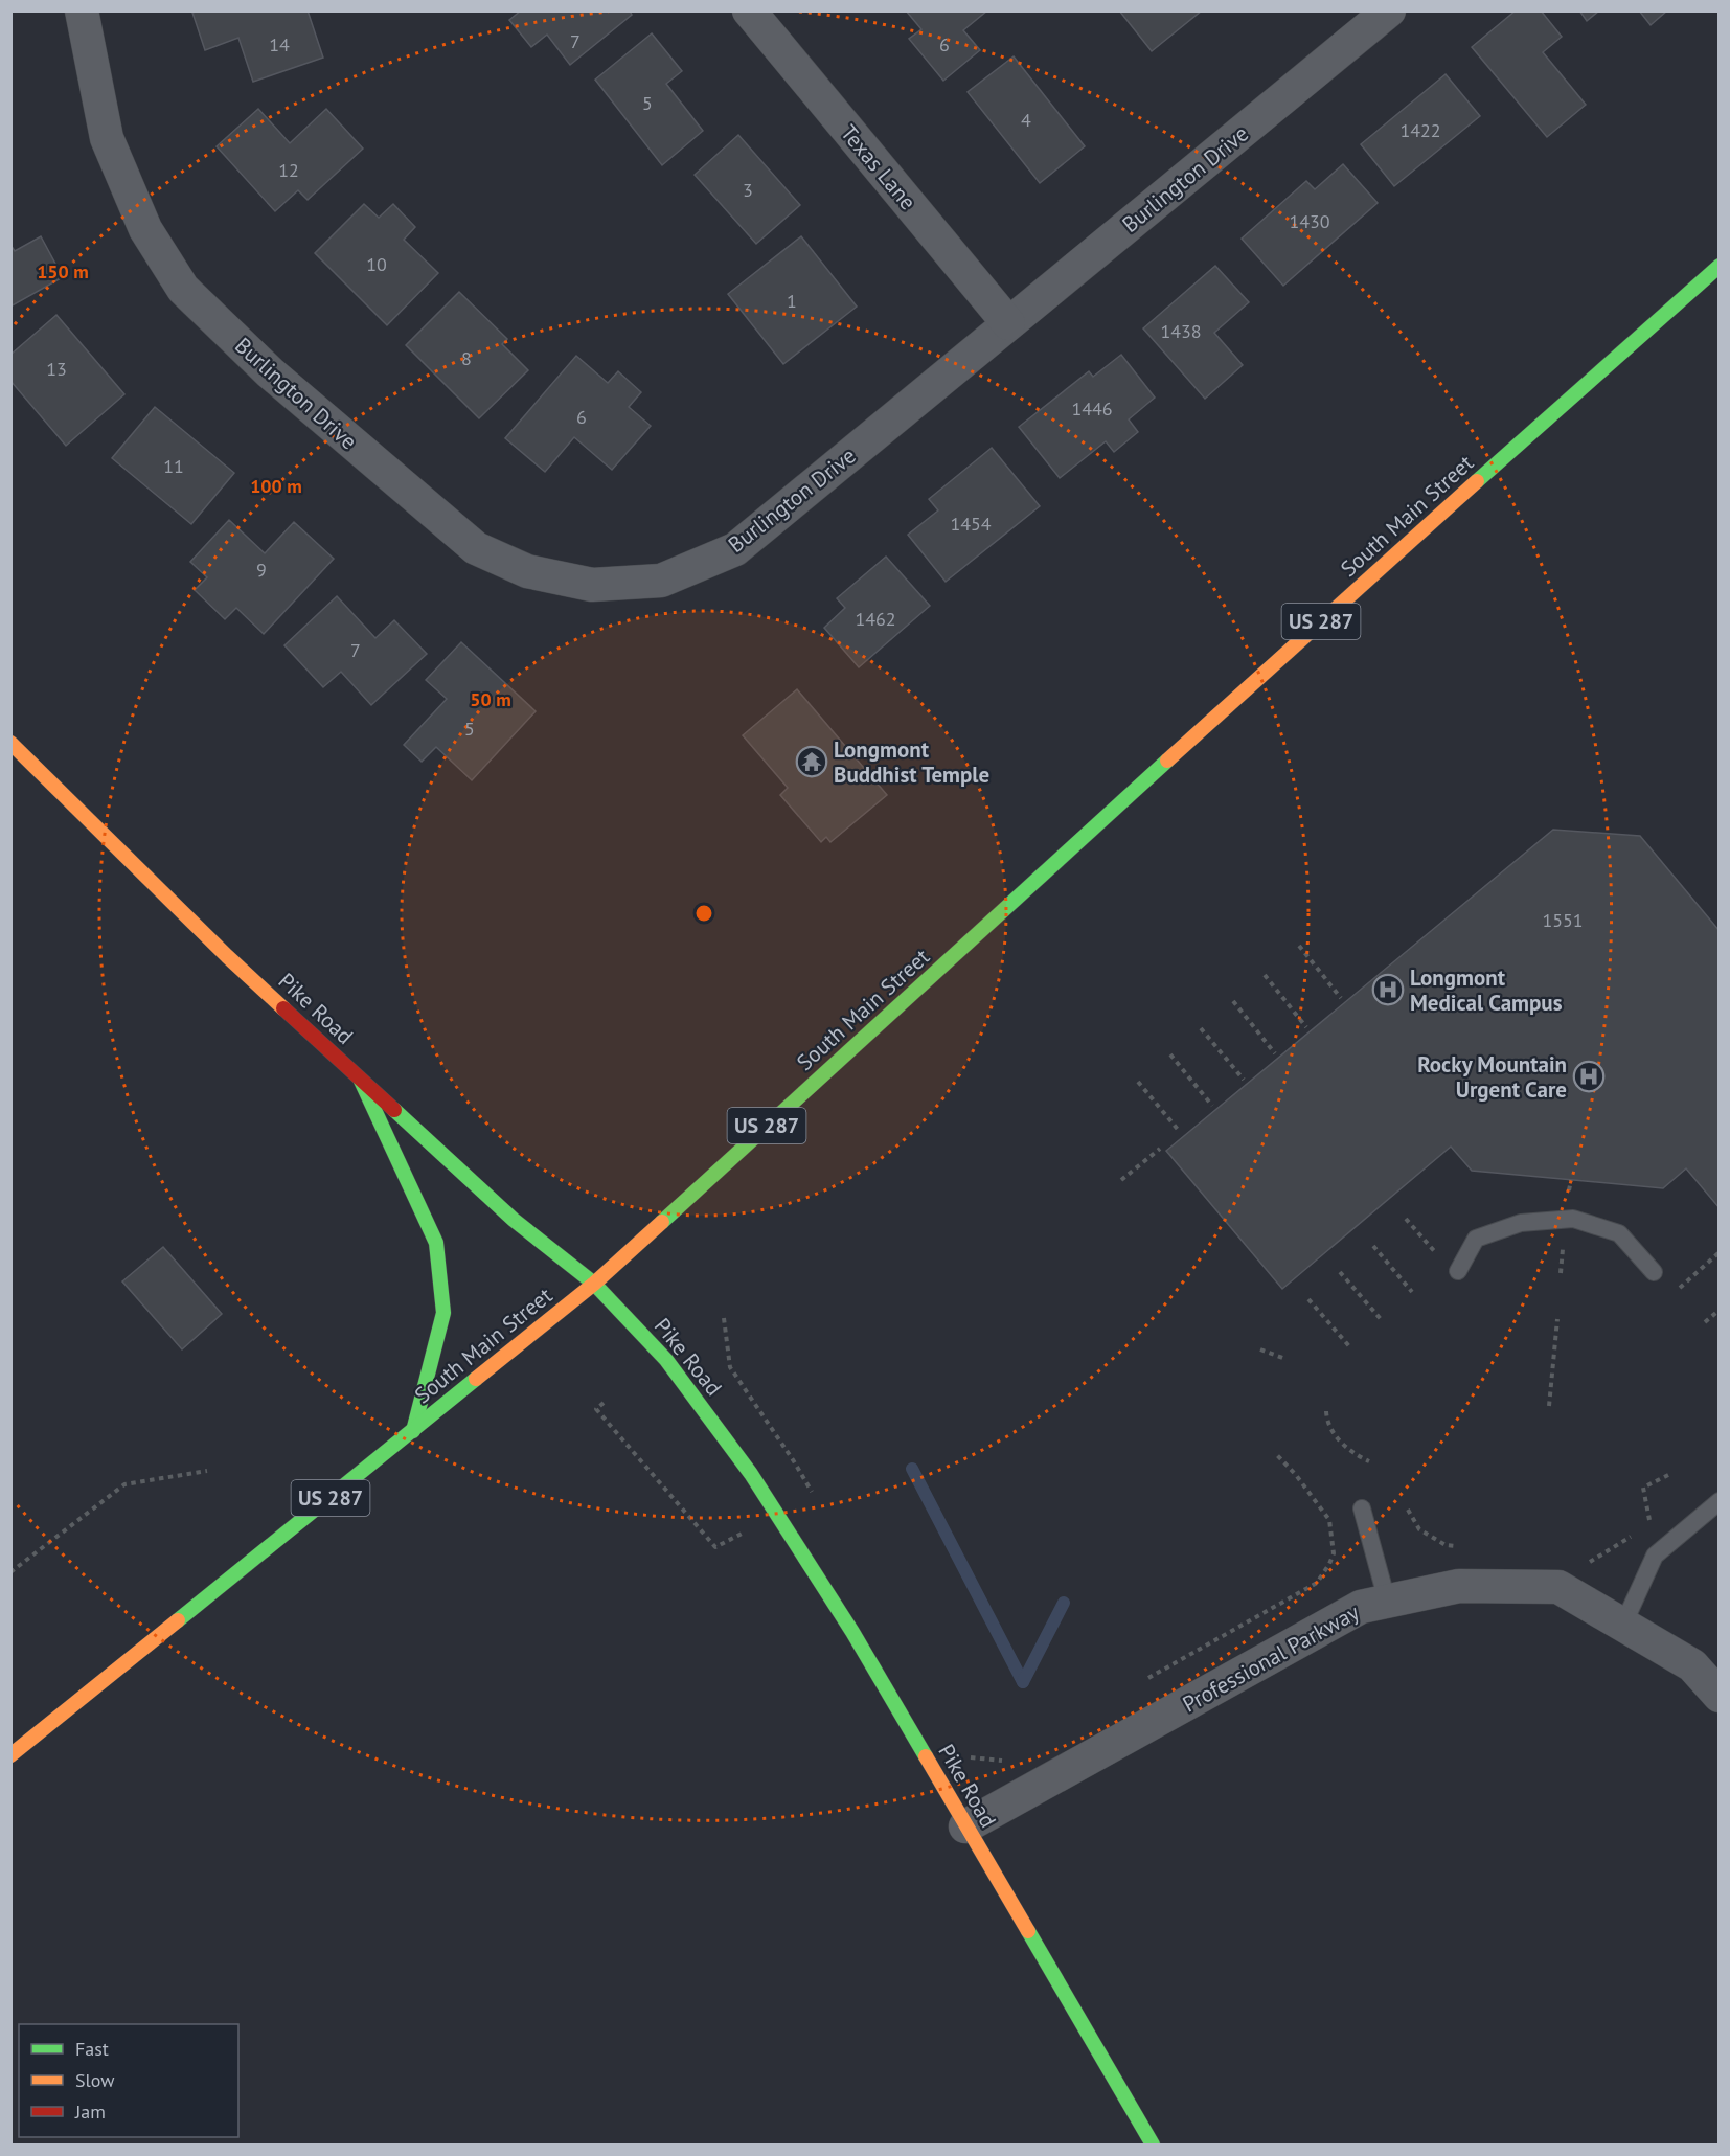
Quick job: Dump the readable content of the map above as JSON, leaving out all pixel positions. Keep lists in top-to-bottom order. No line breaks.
{"streets":{"main road":["South Main Street","US 287","Pike Road"],"street":["Texas Lane","Burlington Drive","Professional Parkway"]},"crossings":[["Texas Lane","Burlington Drive"],["South Main Street","Pike Road"],["Pike Road","Professional Parkway"]],"places":{"temple":["Longmont Buddhist Temple"],"hospital":["Longmont Medical Campus","Rocky Mountain Urgent Care"]},"house_numbers":["7","14","6","5","4","1422","12","3","1430","10","1","1438","8","13","1446","6","11","1454","9","1462","7","5","1551"],"legend":["Fast","Slow","Jam"],"rings":["150 m","100 m","50 m"]}
